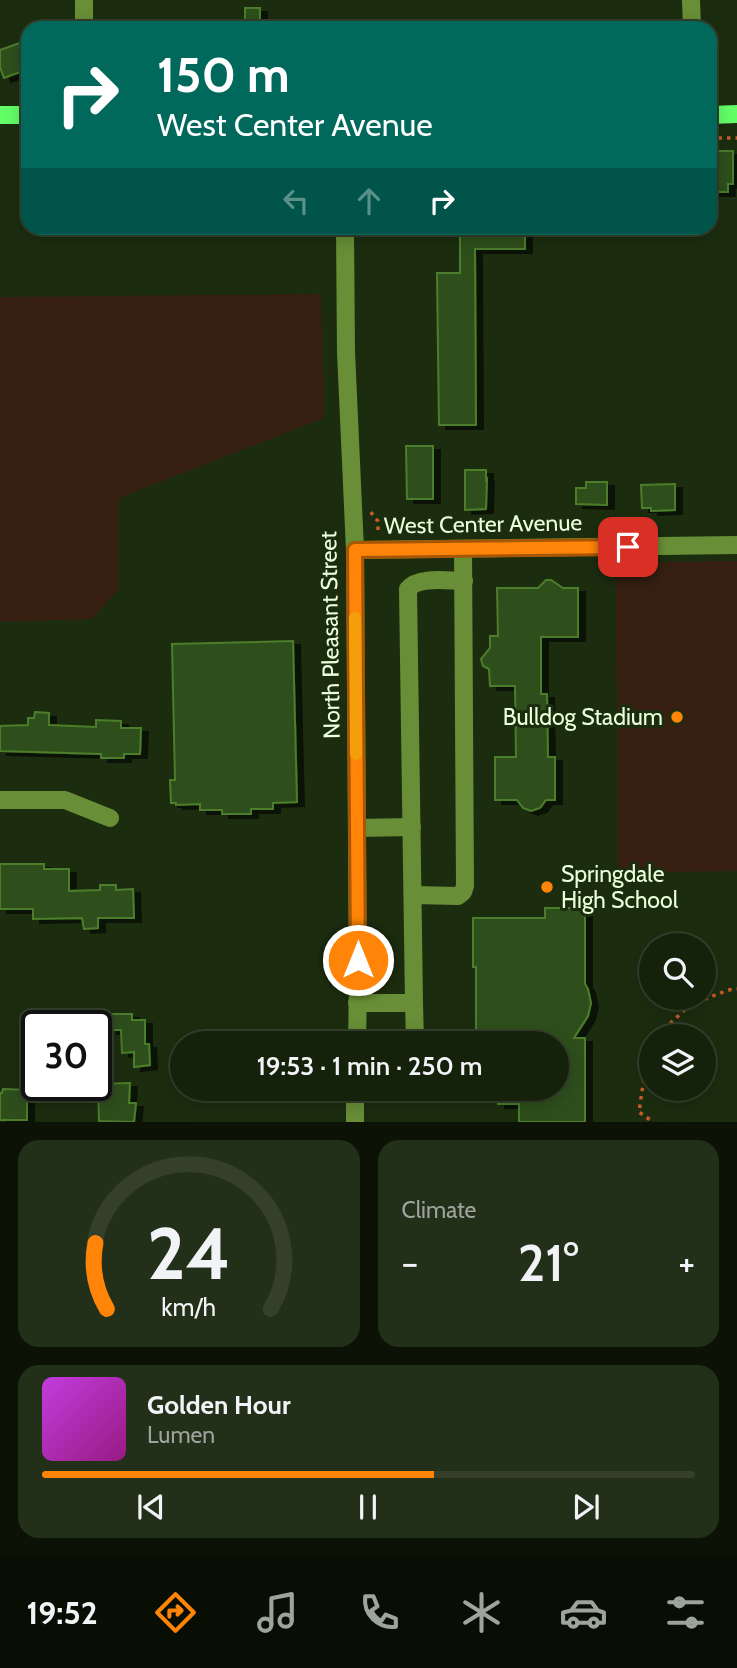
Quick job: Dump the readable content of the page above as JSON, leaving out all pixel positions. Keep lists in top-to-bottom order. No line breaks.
{"streets":{"street":["West Center Avenue","North Pleasant Street"]},"crossings":[["West Center Avenue","North Pleasant Street"]],"places":["Bulldog Stadium","Springdale High School"],"page":{"turn":["150 m","West Center Avenue"],"limit":"30","trip":"19:53 · 1 min · 250 m","tile":"Climate","heat":["−","21°","+"],"song":["Golden Hour","Lumen"],"tabs":"19:52","gauge":["24","km/h"]}}
